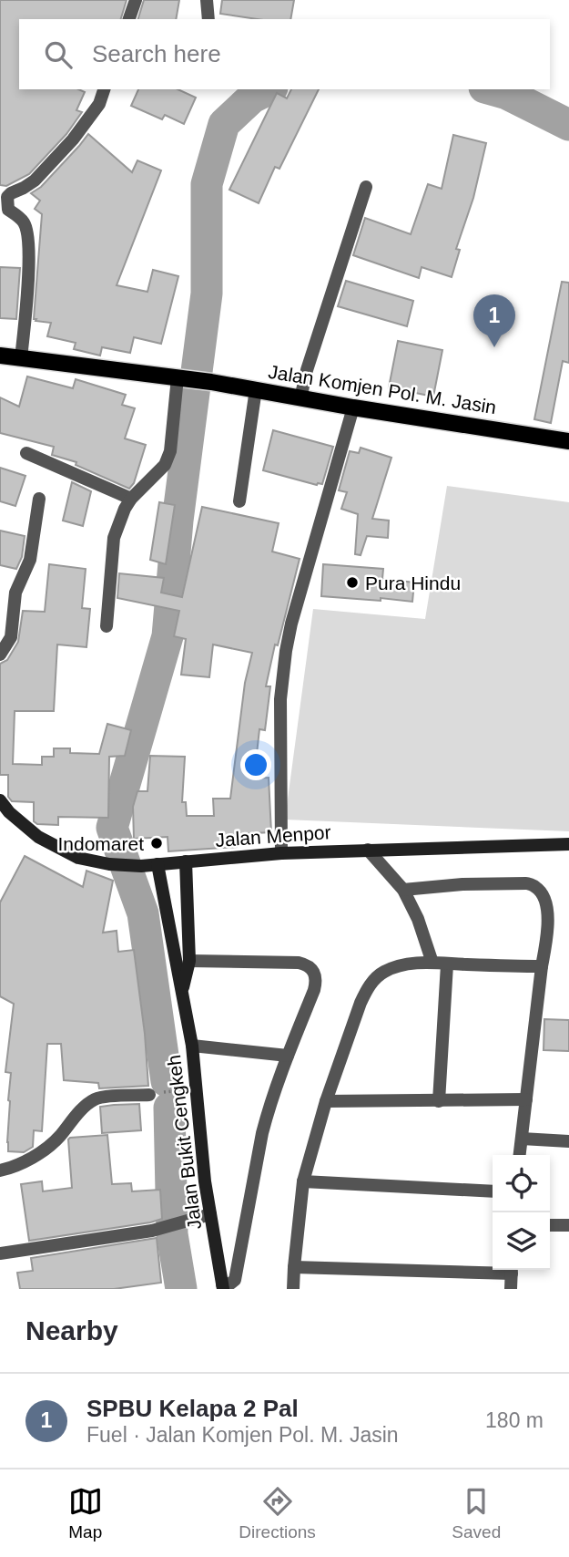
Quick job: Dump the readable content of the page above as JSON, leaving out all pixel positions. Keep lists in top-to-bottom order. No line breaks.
{"streets":{"main road":["Jalan Komjen Pol. M. Jasin"],"street":["Jalan Menpor","Jalan Bukit Cengkeh"]},"crossings":[["Jalan Menpor","Jalan Bukit Cengkeh"]],"places":["Pura Hindu","Indomaret"],"page":{"search":"Search here","pins":"1","heading":"Nearby","list":[{"mark":"1","name":"SPBU Kelapa 2 Pal","note":"Fuel · Jalan Komjen Pol. M. Jasin","value":"180 m"}],"nav":["Map","Directions","Saved"]}}
